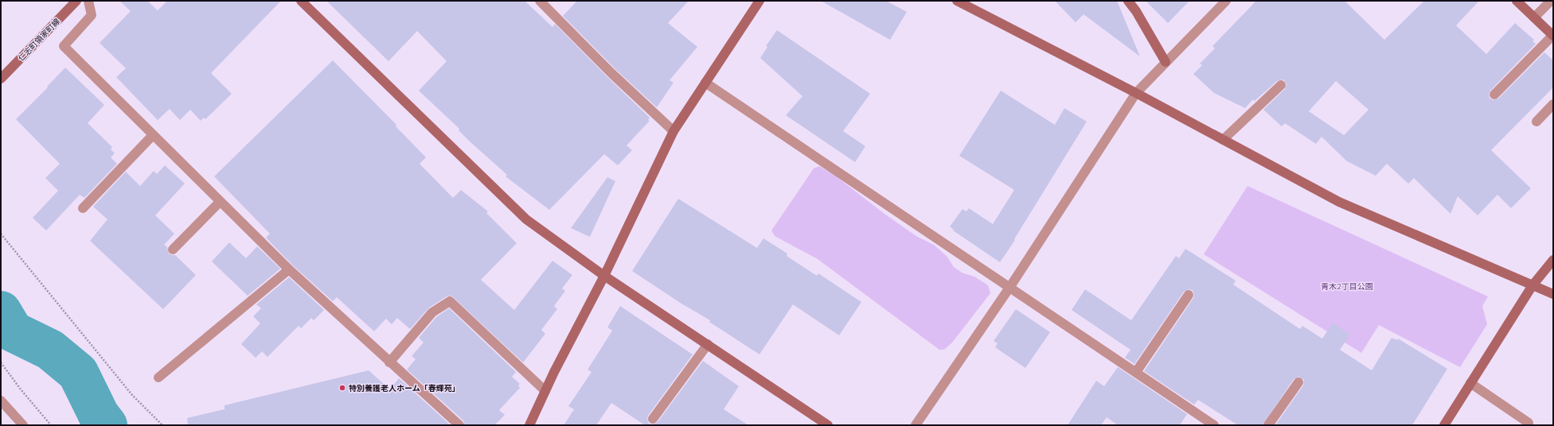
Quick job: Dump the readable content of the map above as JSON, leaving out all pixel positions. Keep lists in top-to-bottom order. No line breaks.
{"streets":{"street":["仁志町領家町線"]},"parks":["青木2丁目公園"],"places":["特別養護老人ホーム「春輝苑」"]}
